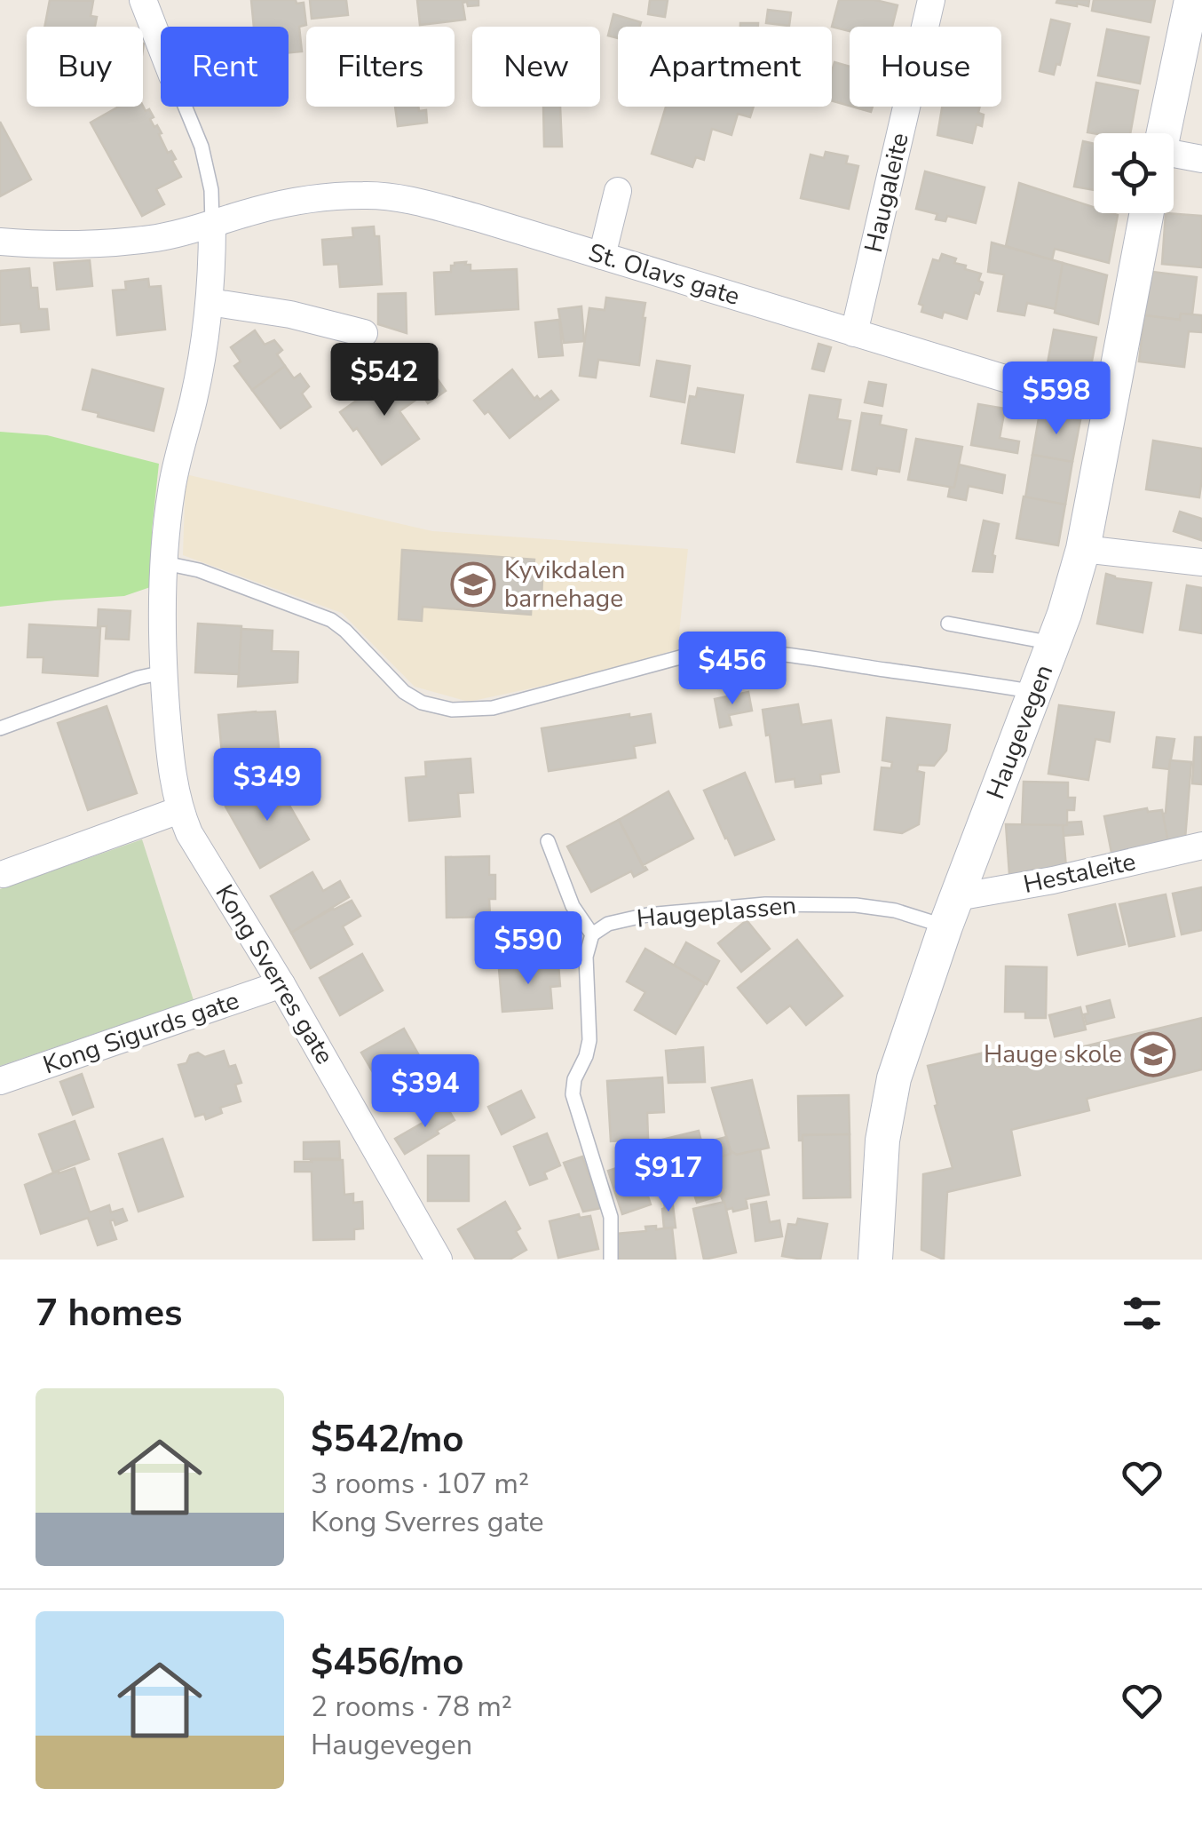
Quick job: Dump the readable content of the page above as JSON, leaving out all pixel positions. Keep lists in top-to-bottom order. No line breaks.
{"streets":{"street":["Haugaleite","St. Olavs gate","Haugevegen","Hestaleite","Kong Sverres gate","Kong Sigurds gate"],"lane":["Haugeplassen"]},"crossings":[["Haugaleite","St. Olavs gate"],["St. Olavs gate","Haugevegen"],["St. Olavs gate","Kong Sverres gate"],["Haugevegen","Hestaleite"],["Haugevegen","Haugeplassen"],["Hestaleite","Haugeplassen"],["Kong Sverres gate","Kong Sigurds gate"]],"places":{"school or university":["Kyvikdalen barnehage","Hauge skole"]},"page":{"chip":["Buy","Rent","Filters","New","Apartment","House"],"price":["$542","$598","$456","$349","$590","$394","$917"],"heading":"7 homes","list":[{"name":"$542/mo","note":"3 rooms · 107 m² · Kong Sverres gate"},{"name":"$456/mo","note":"2 rooms · 78 m² · Haugevegen"}]}}
